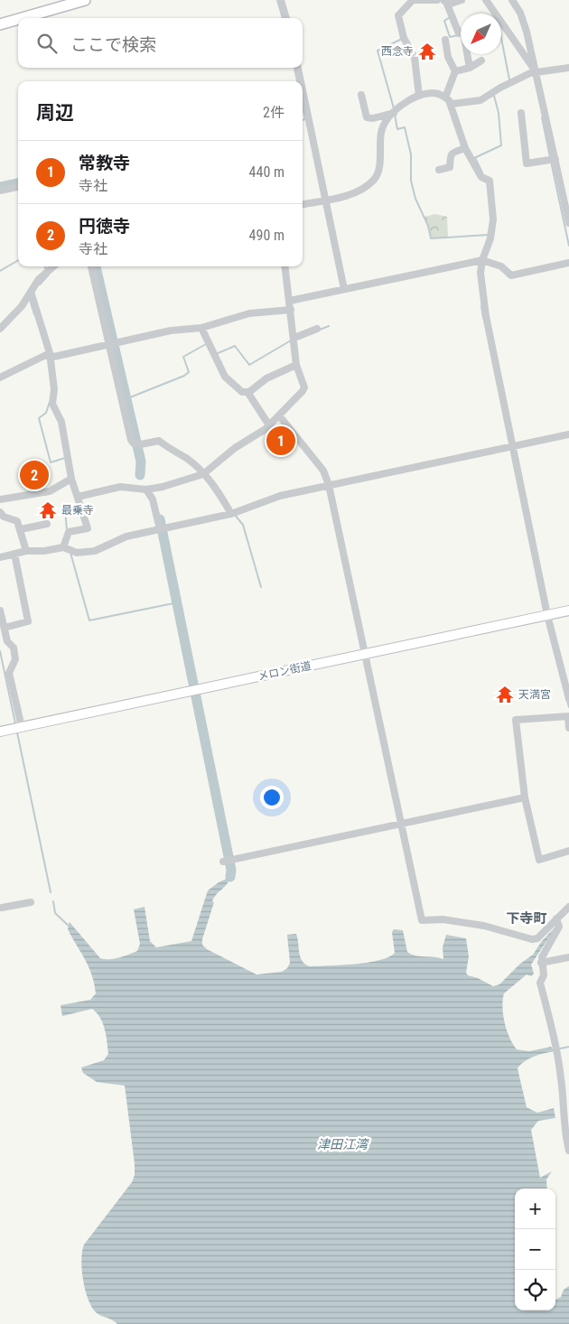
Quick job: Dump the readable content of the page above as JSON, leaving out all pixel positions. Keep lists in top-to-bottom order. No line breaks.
{"streets":{"street":["メロン街道"]},"districts":["下寺町"],"water":["津田江湾"],"places":{"temple":["西念寺","最乗寺","天満宮"]},"north":"bottom left","page":{"search":"ここで検索","heading":["周辺","2件"],"list":[{"mark":"1","name":"常教寺","note":"寺社","value":"440 m"},{"mark":"2","name":"円徳寺","note":"寺社","value":"490 m"}],"pins":["1","2"],"map_buttons":["+","−"]}}
